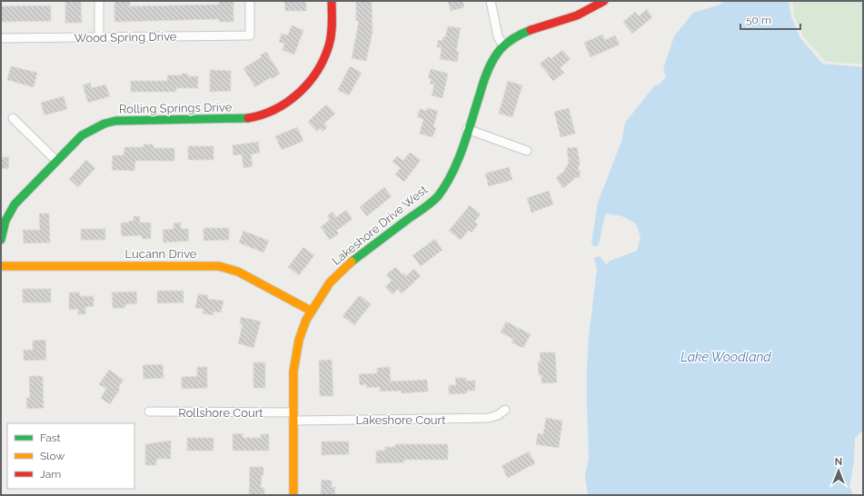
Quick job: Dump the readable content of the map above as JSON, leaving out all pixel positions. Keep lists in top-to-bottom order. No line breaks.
{"streets":{"street":["Wood Spring Drive","Rolling Springs Drive","Lakeshore Drive West","Lucann Drive","Rollshore Court","Lakeshore Court"]},"crossings":[["Lakeshore Drive West","Lucann Drive"],["Lakeshore Drive West","Rollshore Court"],["Lakeshore Drive West","Lakeshore Court"],["Rollshore Court","Lakeshore Court"]],"water":["Lake Woodland"],"legend":["Fast","Slow","Jam"],"scale_bar":"50 m","north":"top"}
